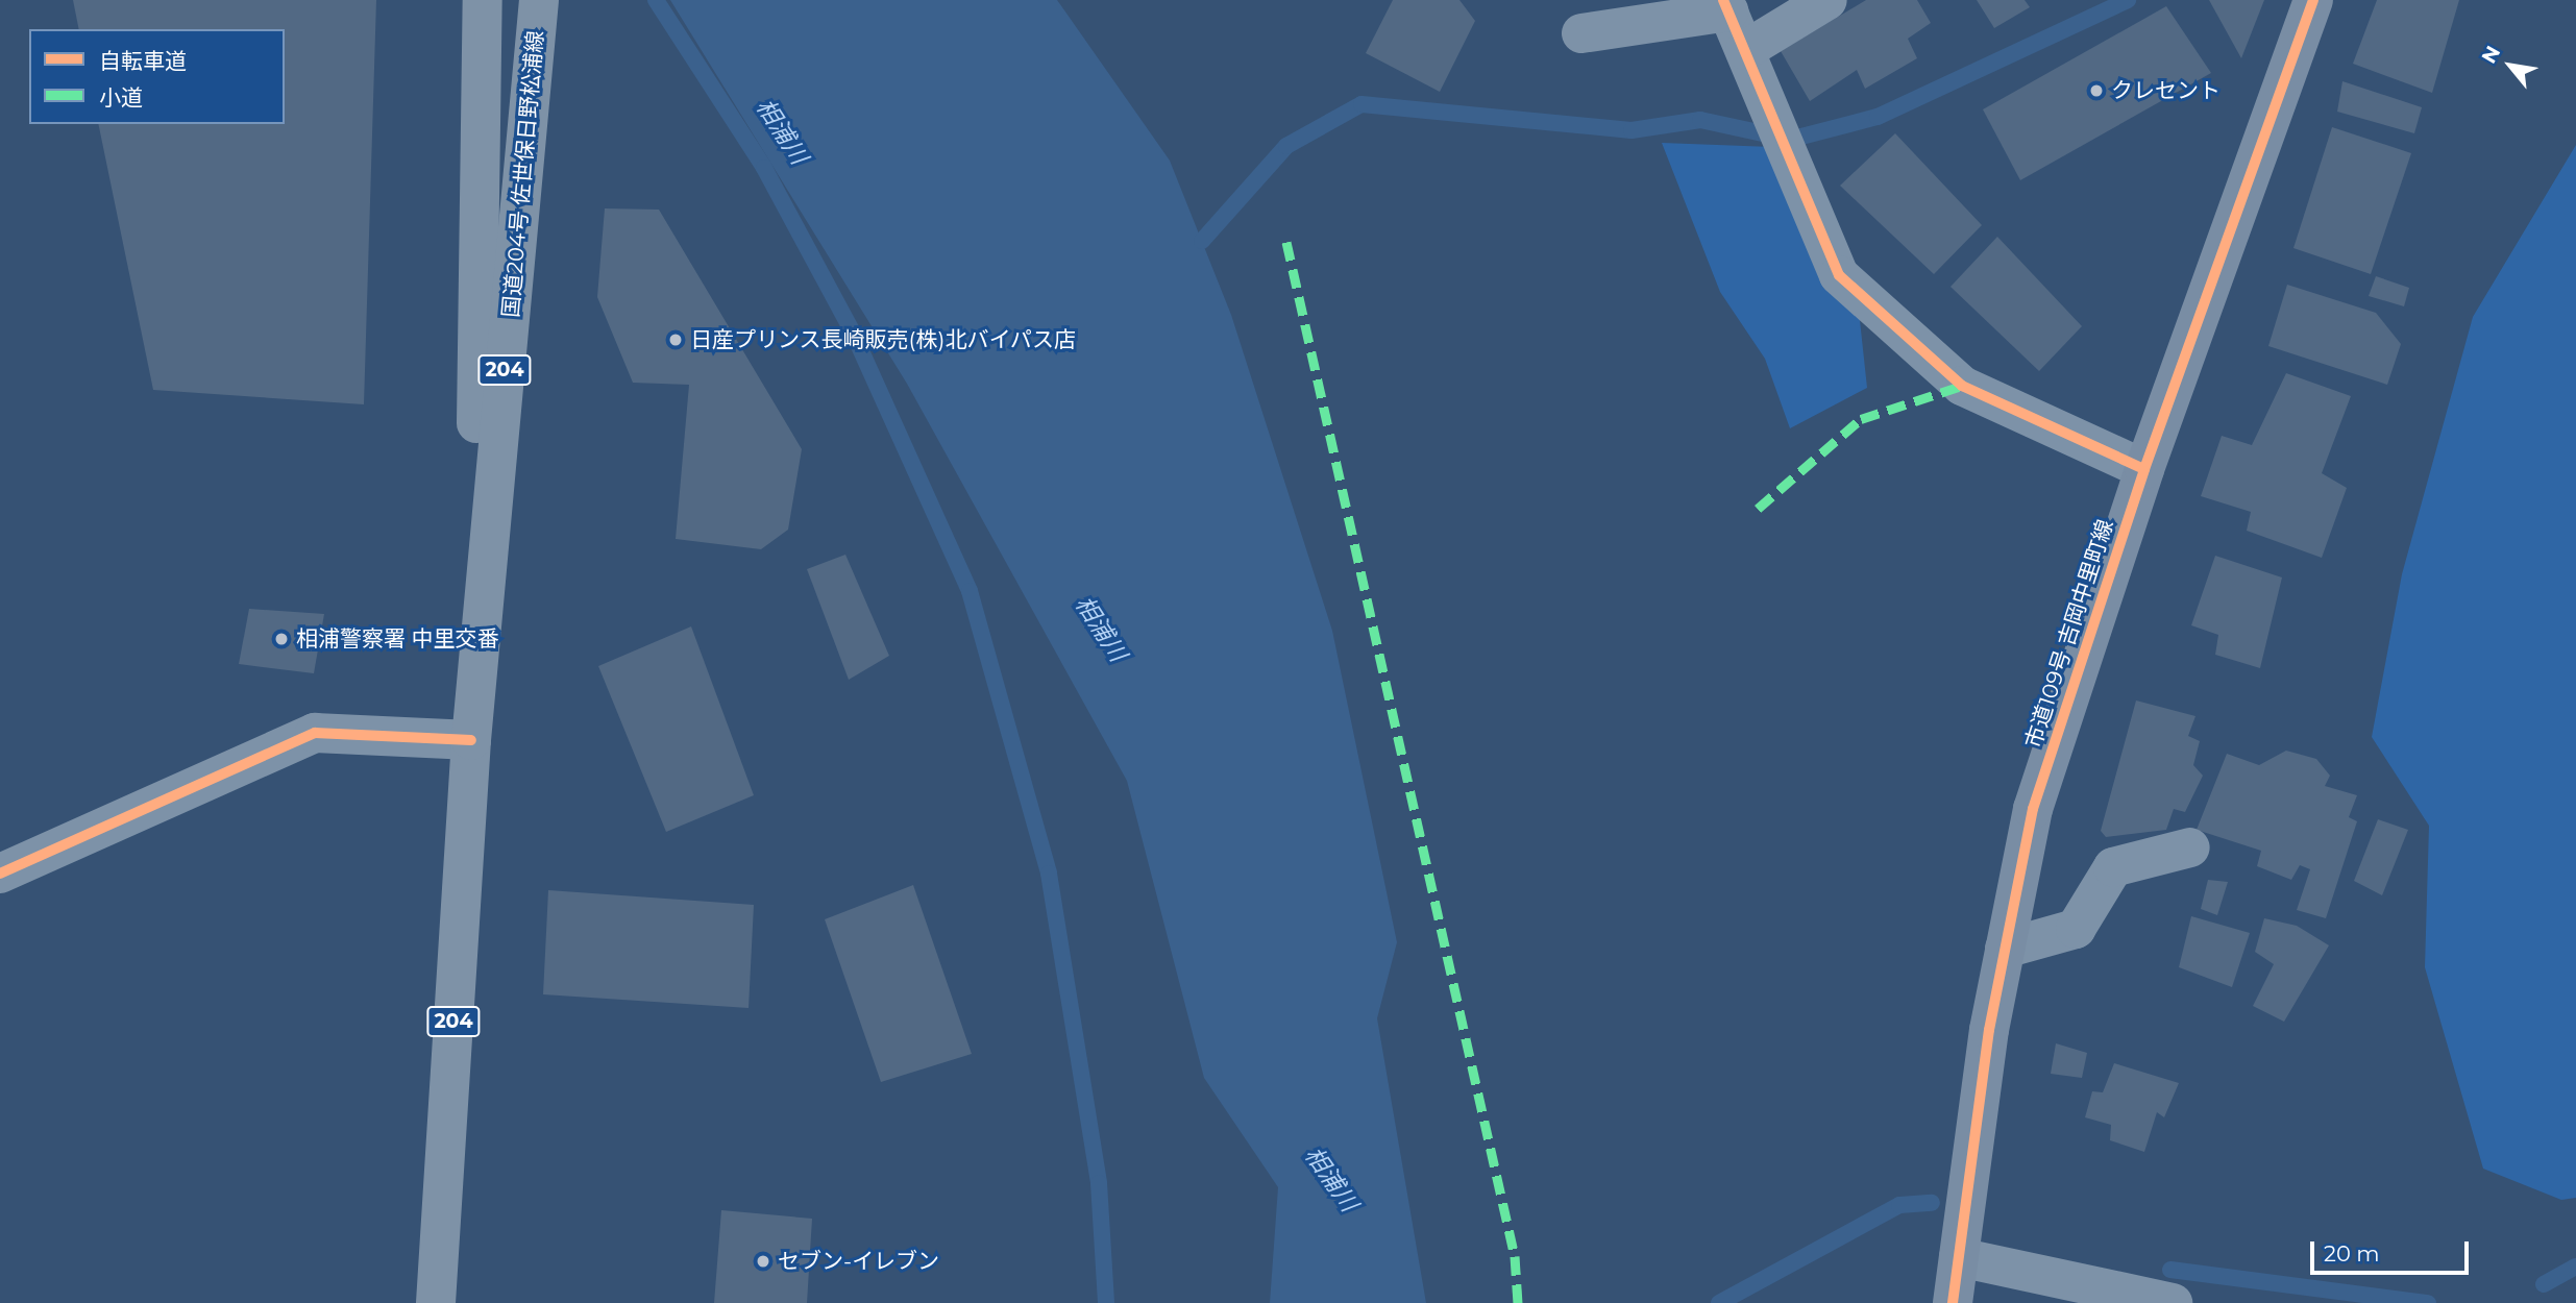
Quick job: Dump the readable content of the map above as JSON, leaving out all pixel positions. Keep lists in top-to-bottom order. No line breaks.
{"streets":{"highway":["国道204号 佐世保日野松浦線","204"],"street":["市道109号 吉岡中里町線"]},"water":["相浦川"],"places":["クレセント","日産プリンス長崎販売(株)北バイパス店","相浦警察署 中里交番","セブン-イレブン"],"legend":["自転車道","小道"],"scale_bar":"20 m","north":"top left"}
